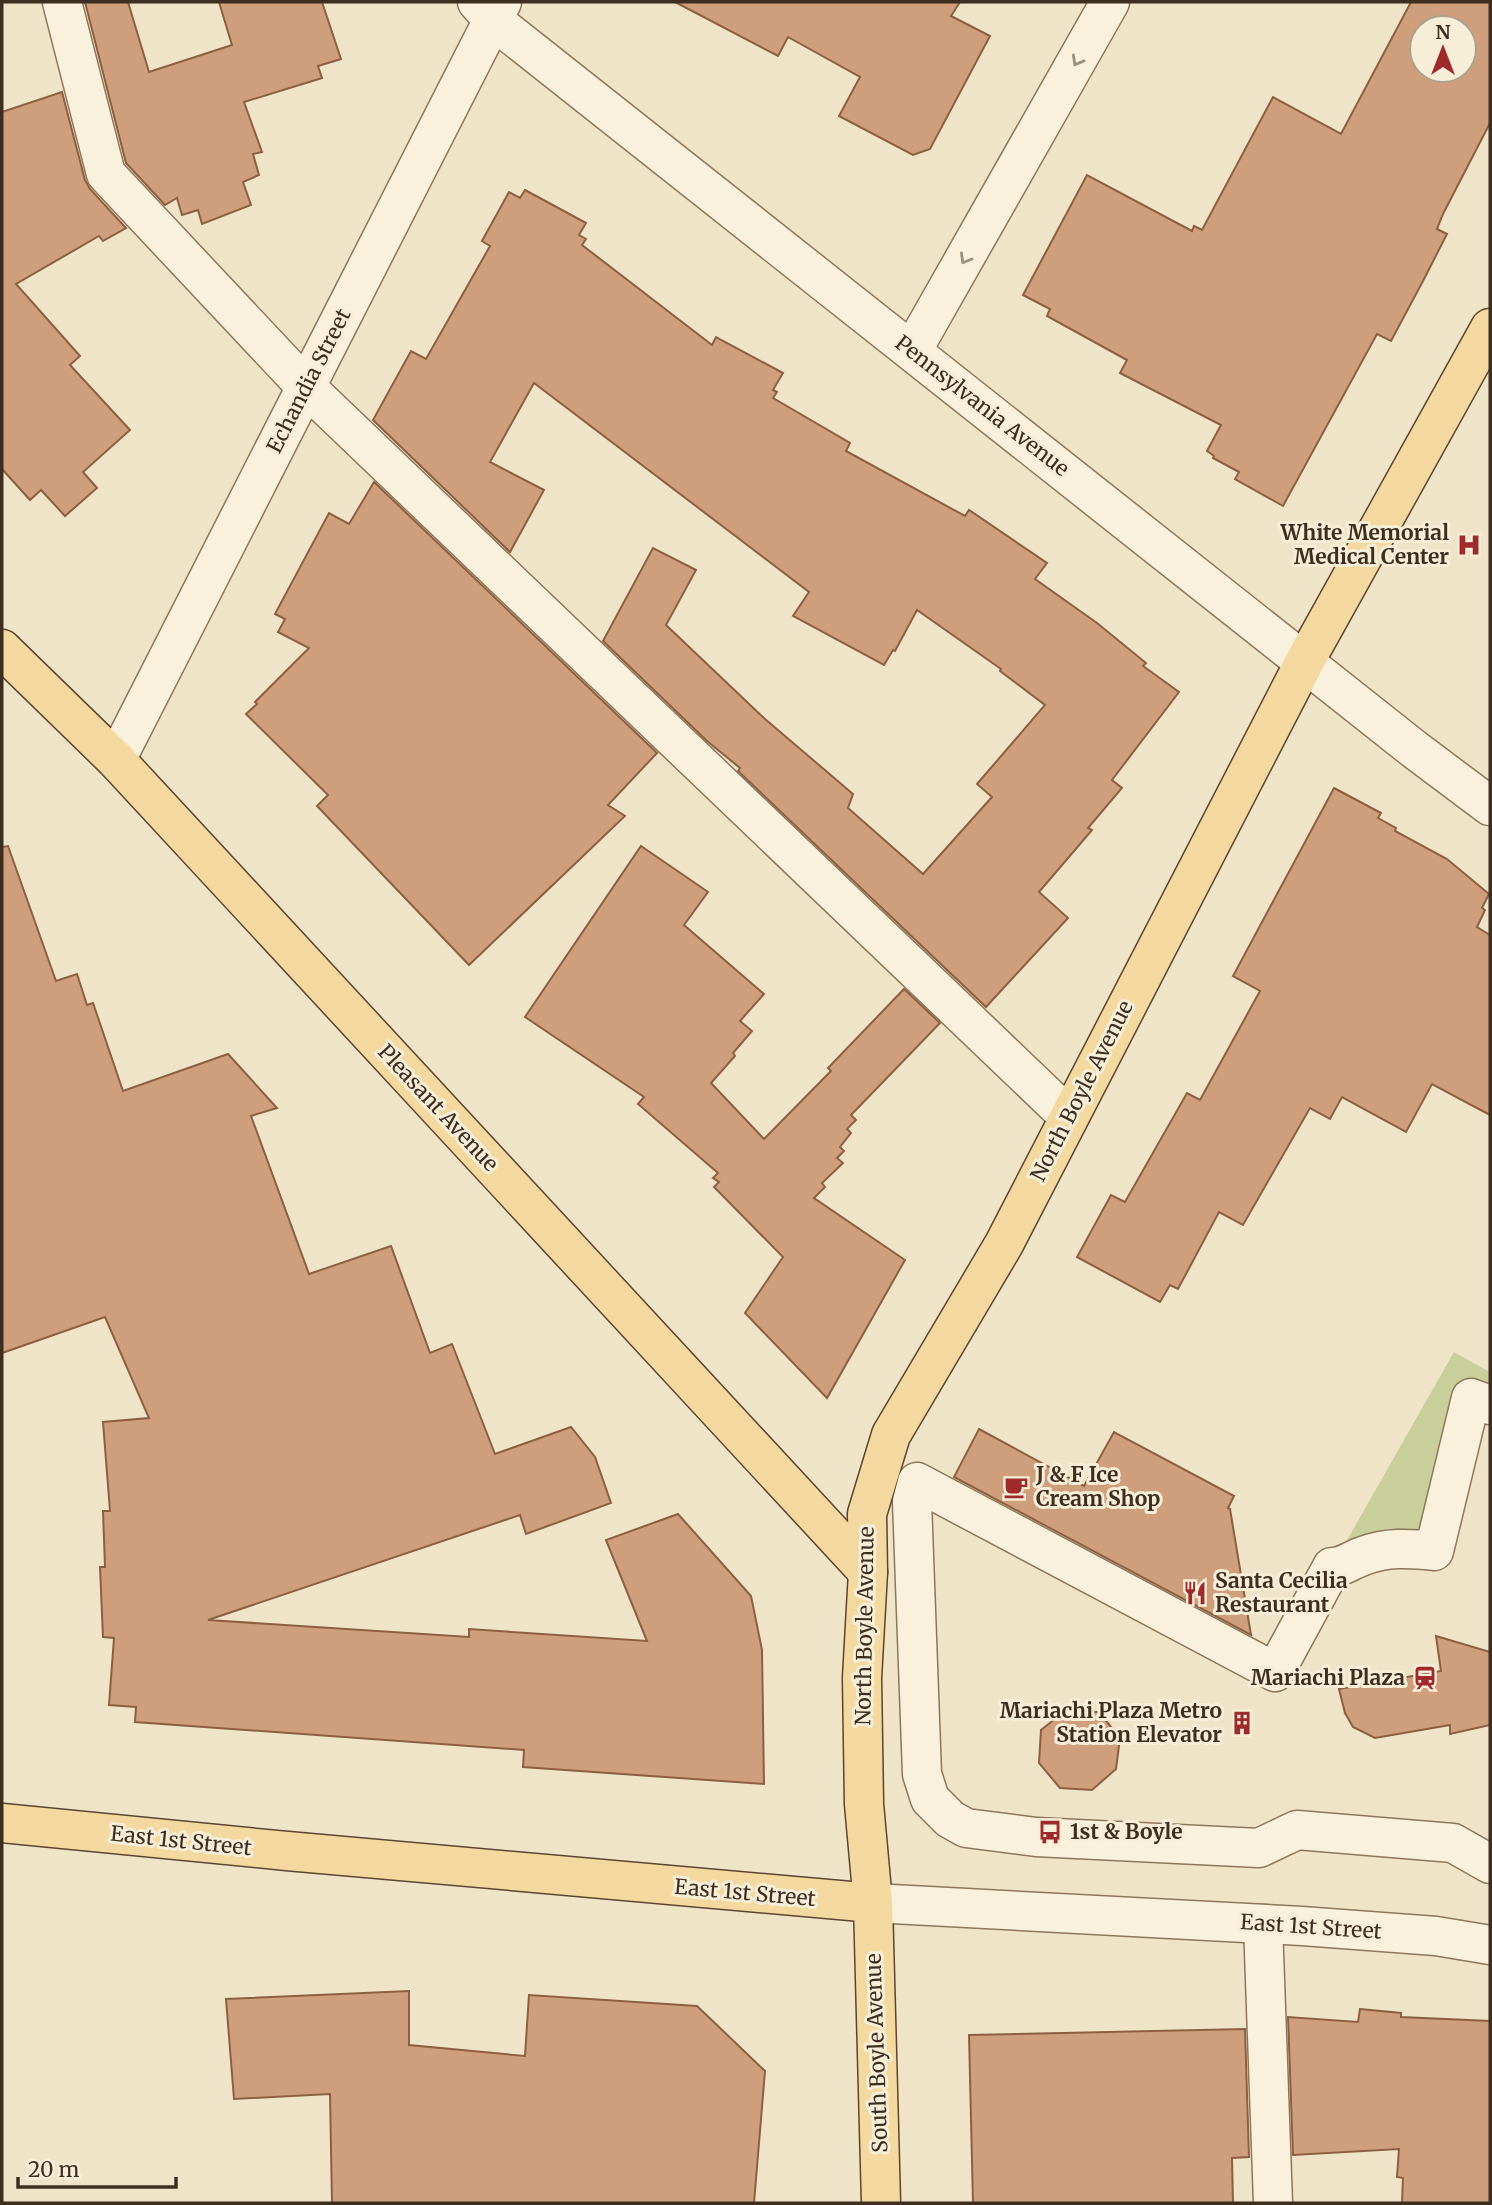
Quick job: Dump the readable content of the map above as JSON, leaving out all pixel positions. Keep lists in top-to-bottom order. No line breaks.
{"streets":{"main road":["North Boyle Avenue","Pleasant Avenue","East 1st Street","South Boyle Avenue"],"street":["Echandia Street","Pennsylvania Avenue"]},"crossings":[["Echandia Street","Pennsylvania Avenue"],["Echandia Street","Pleasant Avenue"],["Pennsylvania Avenue","North Boyle Avenue"],["North Boyle Avenue","Pleasant Avenue"],["North Boyle Avenue","East 1st Street"],["North Boyle Avenue","South Boyle Avenue"],["East 1st Street","South Boyle Avenue"]],"places":{"hospital":["White Memorial Medical Center"],"cafe":["J & F Ice Cream Shop"],"restaurant":["Santa Cecilia Restaurant"],"station":["Mariachi Plaza"],"building":["Mariachi Plaza Metro Station Elevator"],"bus stop":["1st & Boyle"]},"scale_bar":"20 m","north":"top"}
